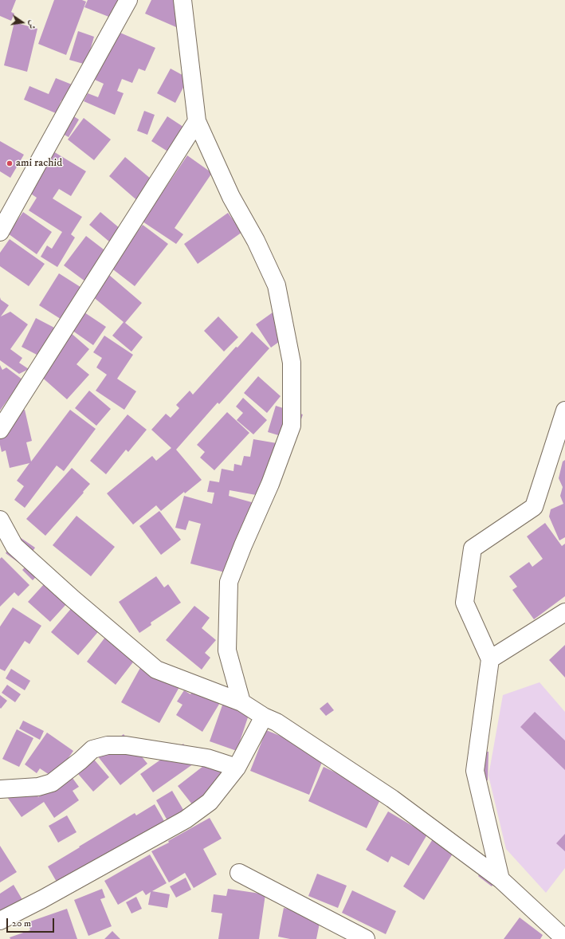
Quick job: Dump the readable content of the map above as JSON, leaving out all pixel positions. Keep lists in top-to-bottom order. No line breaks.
{"places":["ami rachid"],"scale_bar":"20 m","north":"right"}
